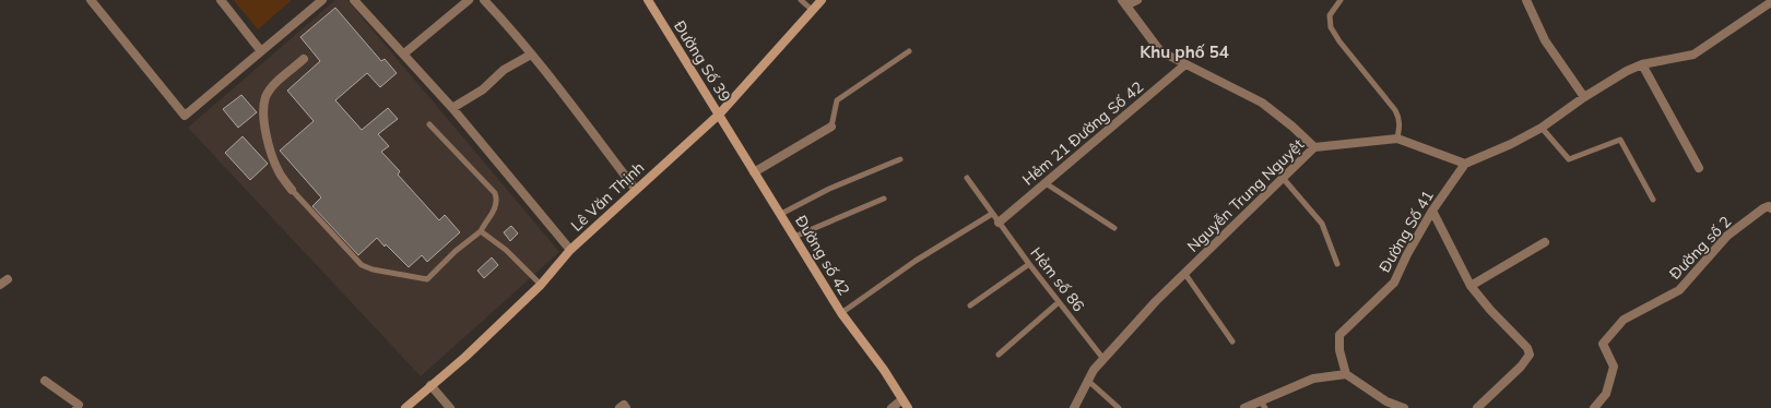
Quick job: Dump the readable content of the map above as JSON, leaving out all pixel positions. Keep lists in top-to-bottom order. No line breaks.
{"streets":{"street":["Đường Số 39","Hẻm 21 Đường Số 42","Nguyễn Trung Nguyệt","Lê Văn Thịnh","Đường Số 41","Đường số 2","Đường số 42"],"lane":["Hẻm số 86"]},"crossings":[["Đường Số 39","Lê Văn Thịnh"],["Đường Số 39","Đường số 42"],["Hẻm 21 Đường Số 42","Hẻm số 86"],["Nguyễn Trung Nguyệt","Đường Số 41"],["Nguyễn Trung Nguyệt","Hẻm số 86"],["Lê Văn Thịnh","Đường số 42"]],"districts":["Khu phố 54"]}
